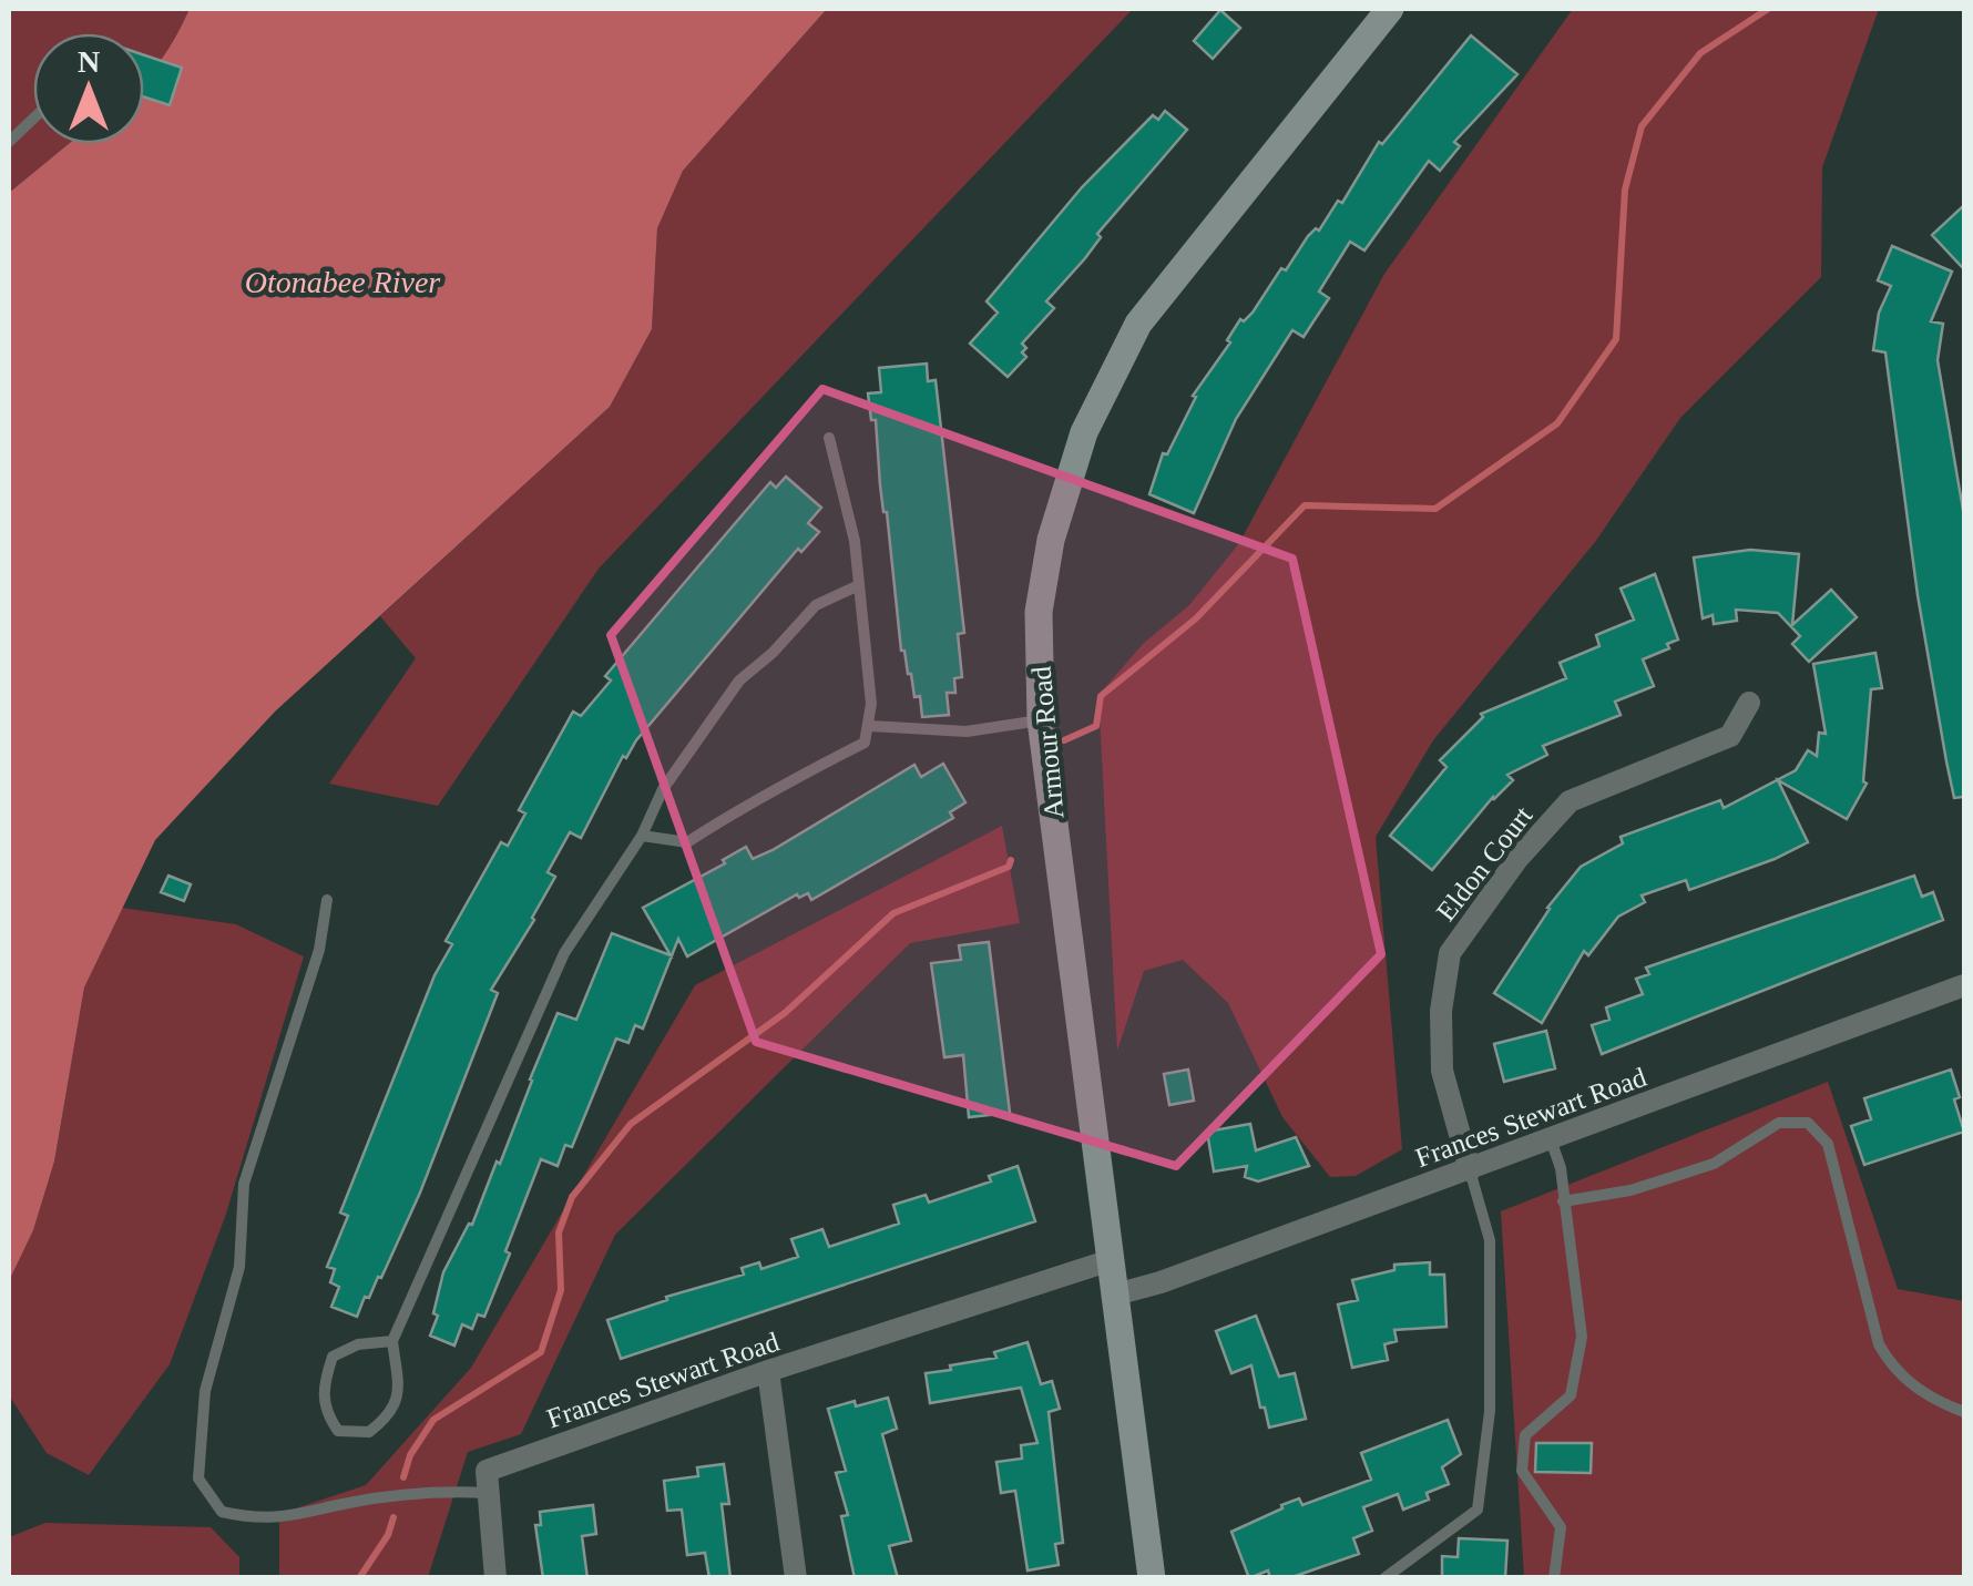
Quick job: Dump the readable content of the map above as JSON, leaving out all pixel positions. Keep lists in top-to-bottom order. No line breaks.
{"streets":{"main road":["Armour Road"],"street":["Eldon Court","Frances Stewart Road"]},"crossings":[["Armour Road","Frances Stewart Road"],["Eldon Court","Frances Stewart Road"]],"water":["Otonabee River"],"north":"top"}
